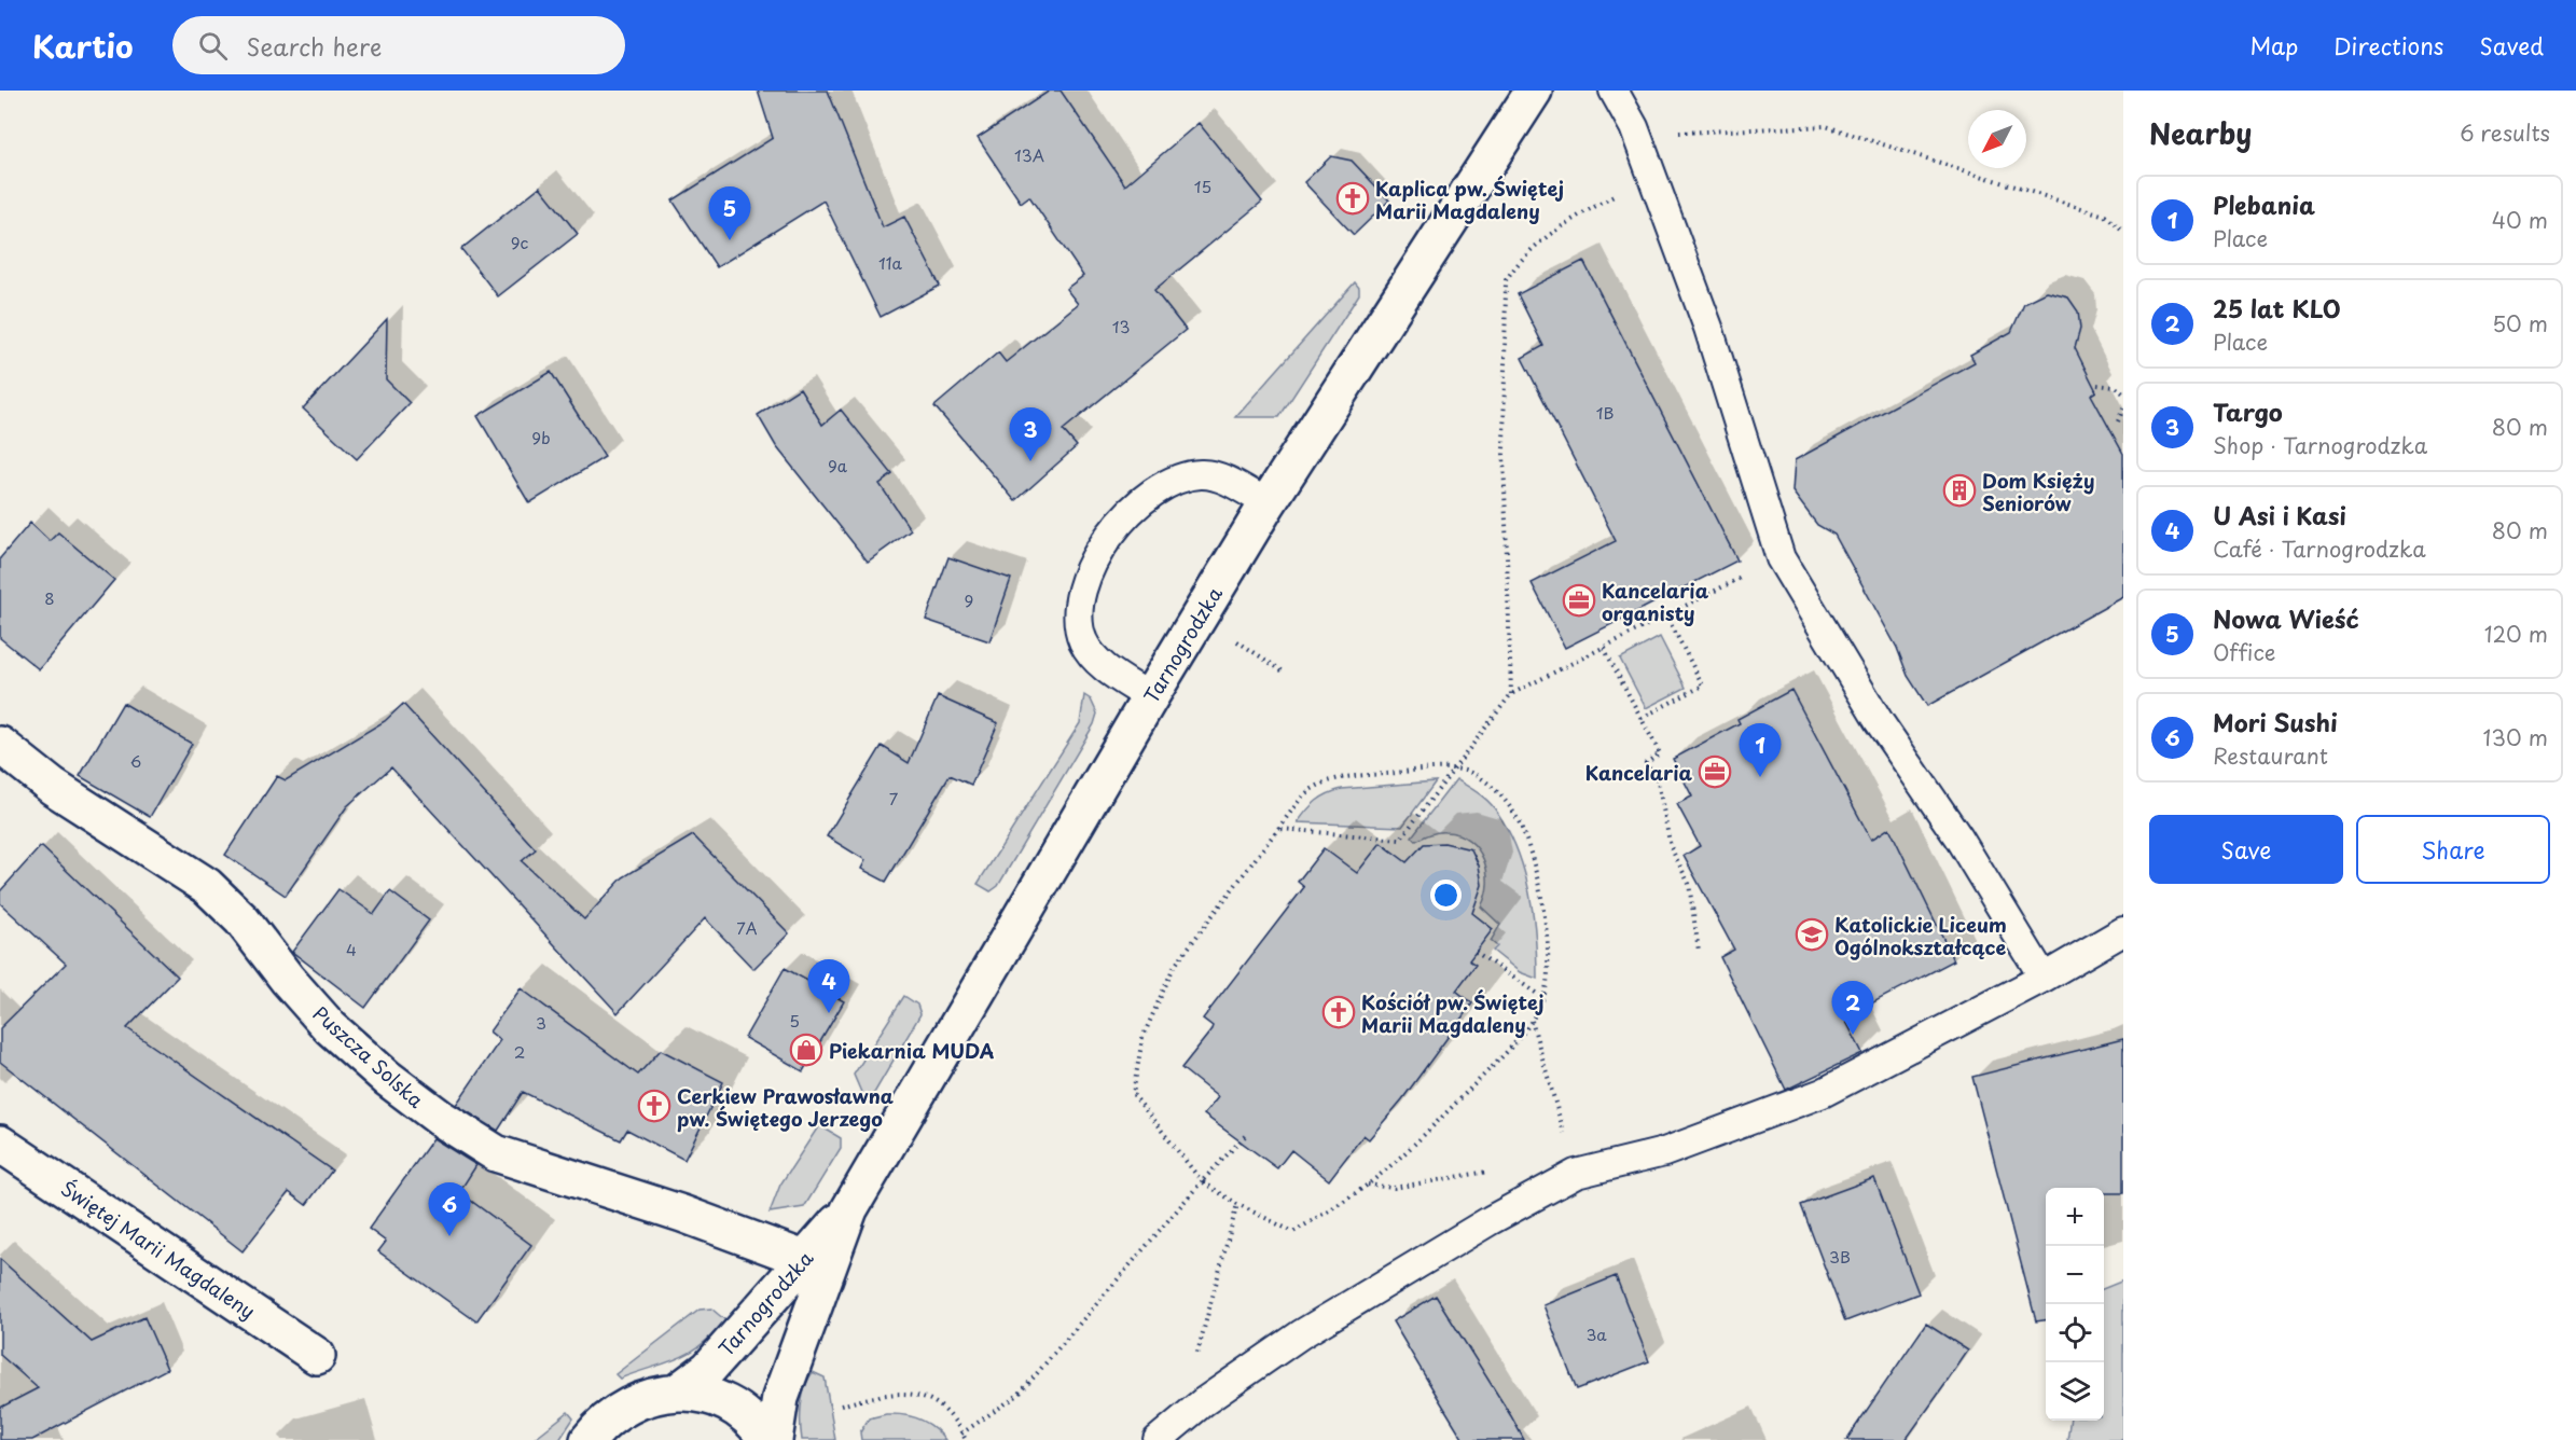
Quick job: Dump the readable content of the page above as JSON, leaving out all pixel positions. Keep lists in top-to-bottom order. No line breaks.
{"streets":{"street":["Tarnogrodzka","Puszcza Solska","Świętej Marii Magdaleny"]},"crossings":[["Tarnogrodzka","Puszcza Solska"]],"places":{"church":["Kaplica pw. Świętej Marii Magdaleny","Kościół pw. Świętej Marii Magdaleny","Cerkiew Prawosławna pw. Świętego Jerzego"],"building":["Dom Księży Seniorów"],"office":["Kancelaria organisty","Kancelaria"],"school or university":["Katolickie Liceum Ogólnokształcące"],"shop":["Piekarnia MUDA"]},"house_numbers":["13A","15","9c","11a","13","1B","9b","9a","8","9","6","7","7A","4","5","3","2","3B","3a"],"north":"bottom left","page":{"header":"Kartio","search":"Search here","nav":["Map","Directions","Saved"],"heading":["Nearby","6 results"],"list":[{"mark":"1","name":"Plebania","note":"Place","value":"40 m"},{"mark":"2","name":"25 lat KLO","note":"Place","value":"50 m"},{"mark":"3","name":"Targo","note":"Shop · Tarnogrodzka","value":"80 m"},{"mark":"4","name":"U Asi i Kasi","note":"Café · Tarnogrodzka","value":"80 m"},{"mark":"5","name":"Nowa Wieść","note":"Office","value":"120 m"},{"mark":"6","name":"Mori Sushi","note":"Restaurant","value":"130 m"}],"pins":["5","3","1","4","2","6"],"buttons":["Save","Share"],"map_buttons":["+","−"]}}
